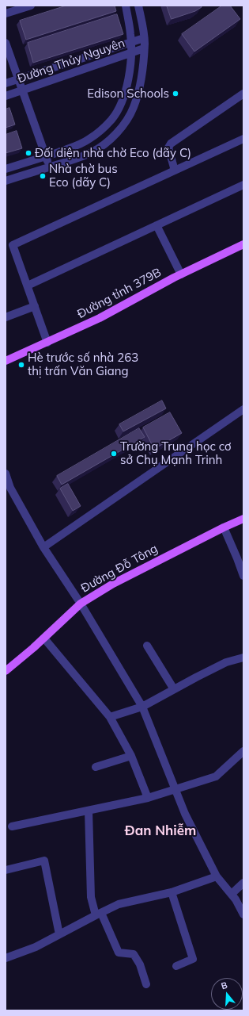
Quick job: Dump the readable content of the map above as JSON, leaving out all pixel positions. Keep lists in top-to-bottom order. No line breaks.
{"streets":{"main road":["Đường tỉnh 379B","Đường Đỗ Tông"],"street":["Đường Thủy Nguyên"]},"districts":["Đan Nhiễm"],"places":["Edison Schools","Đối diện nhà chờ Eco (dãy C)","Nhà chờ bus Eco (dãy C)","Hè trước số nhà 263 thị trấn Văn Giang","Trường Trung học cơ sở Chụ Mạnh Trinh"],"north":"top"}
